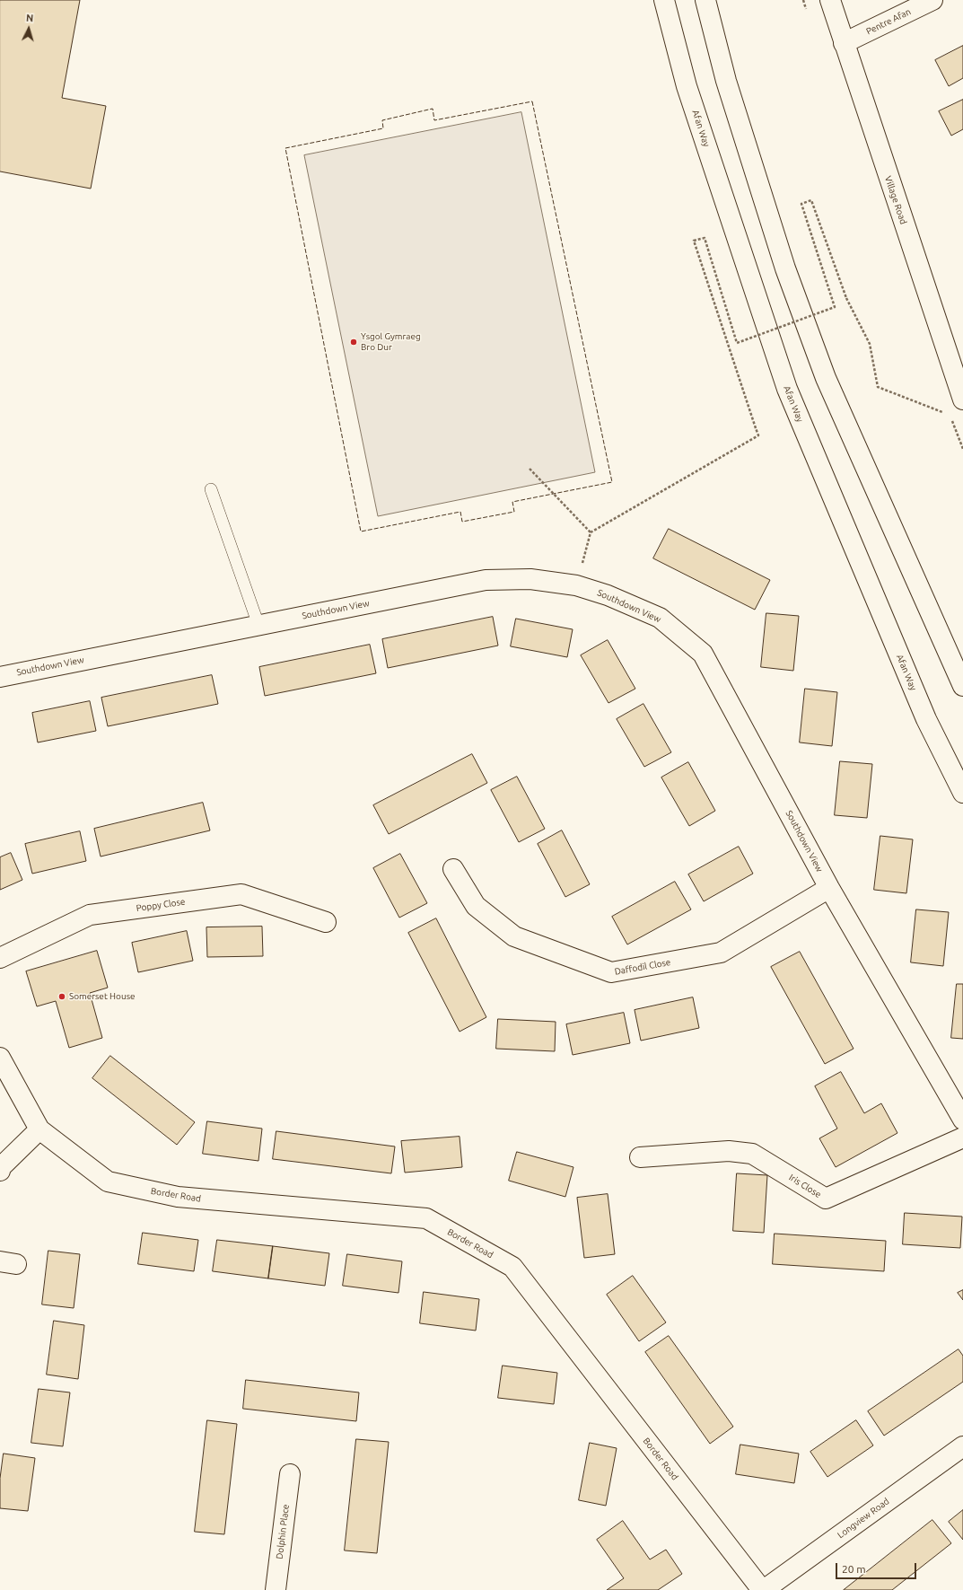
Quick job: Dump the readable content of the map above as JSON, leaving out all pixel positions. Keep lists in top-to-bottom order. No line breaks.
{"streets":{"street":["Pentre Afan","Afan Way","Village Road","Southdown View","Poppy Close","Daffodil Close","Iris Close","Border Road","Longview Road","Dolphin Place"]},"crossings":[["Pentre Afan","Village Road"],["Southdown View","Daffodil Close"],["Border Road","Longview Road"]],"places":["Ysgol Gymraeg Bro Dur","Somerset House"],"scale_bar":"20 m","north":"top"}
